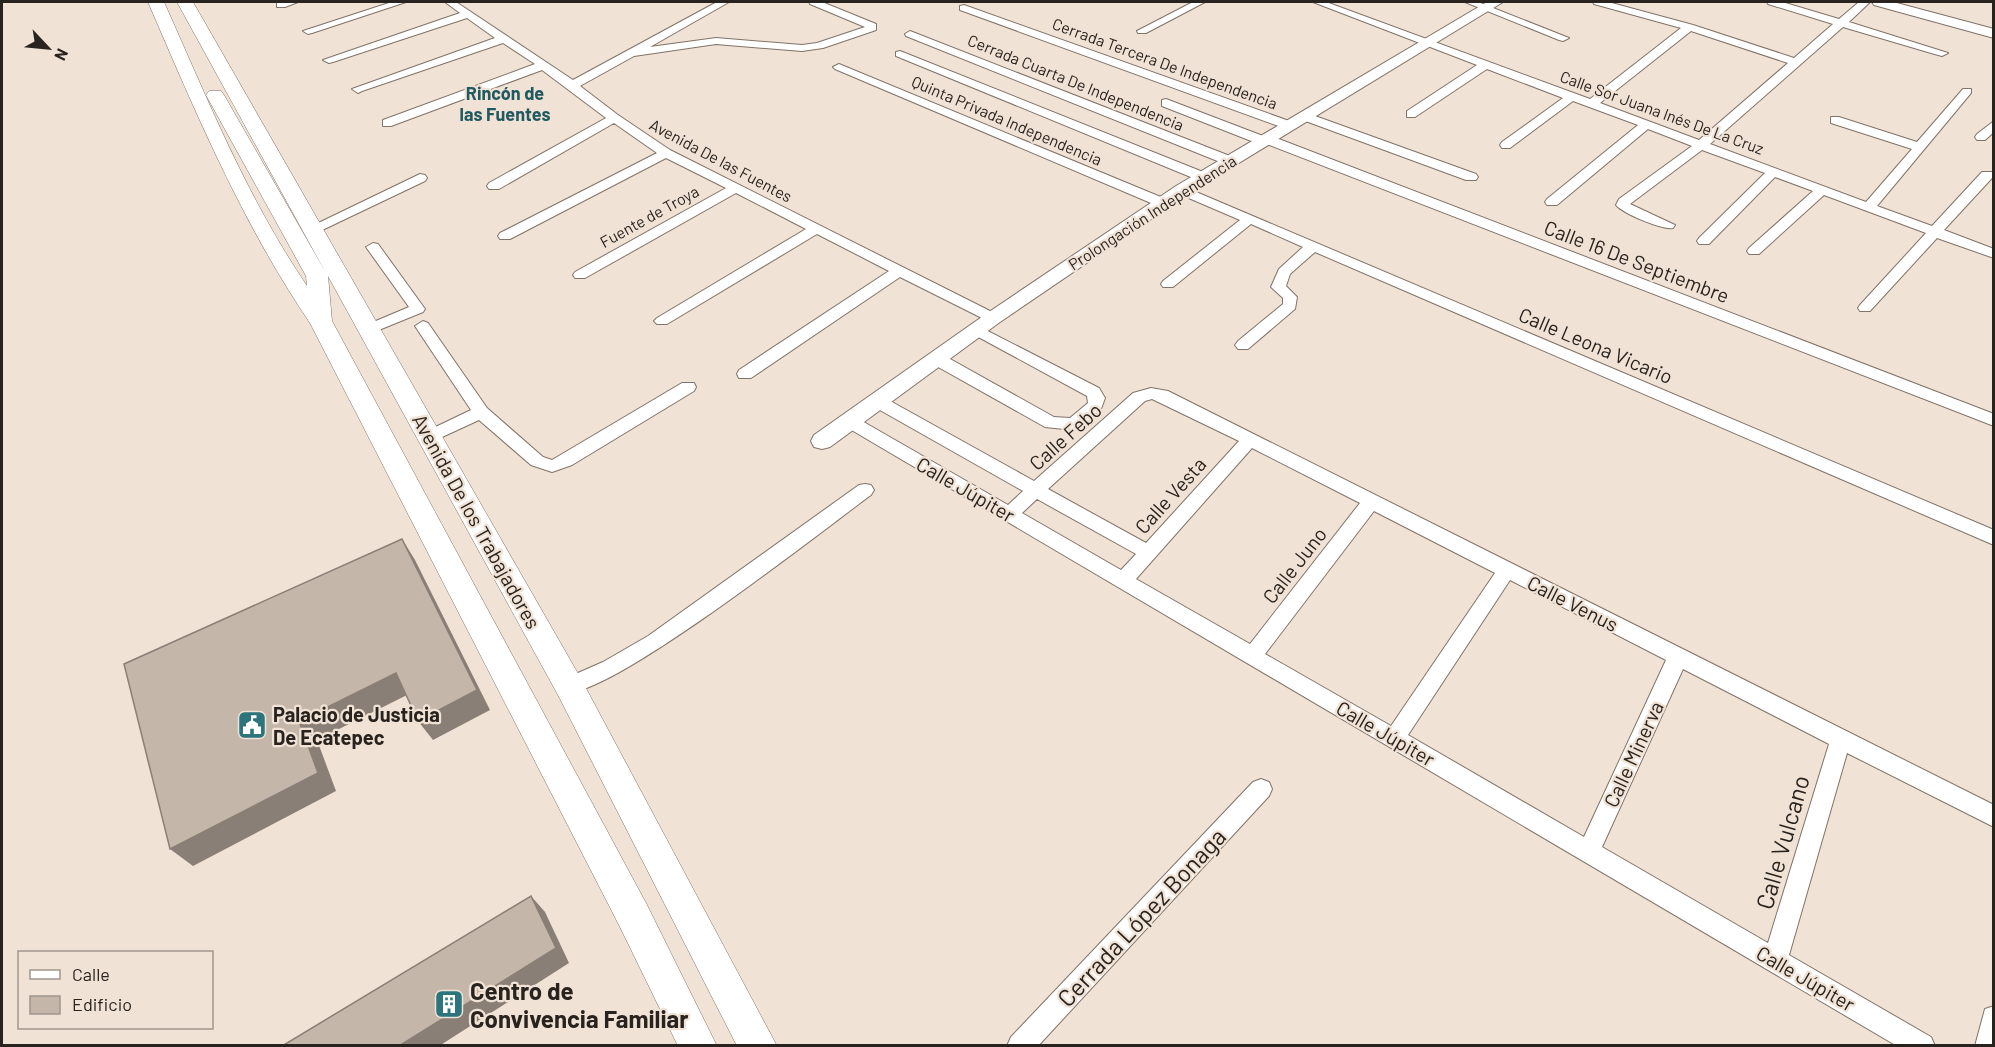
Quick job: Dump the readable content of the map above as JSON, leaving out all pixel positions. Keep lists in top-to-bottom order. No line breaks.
{"streets":{"main road":["Avenida De los Trabajadores"],"street":["Cerrada Tercera De Independencia","Cerrada Cuarta De Independencia","Calle Sor Juana Inés De La Cruz","Quinta Privada Independencia","Avenida De las Fuentes","Prolongación Independencia","Fuente de Troya","Calle 16 De Septiembre","Calle Leona Vicario","Calle Febo","Calle Júpiter","Calle Vesta","Calle Juno","Calle Venus","Calle Minerva","Calle Vulcano","Cerrada López Bonaga"]},"crossings":[["Cerrada Tercera De Independencia","Prolongación Independencia"],["Cerrada Cuarta De Independencia","Prolongación Independencia"],["Calle Sor Juana Inés De La Cruz","Prolongación Independencia"],["Quinta Privada Independencia","Prolongación Independencia"],["Avenida De las Fuentes","Prolongación Independencia"],["Avenida De las Fuentes","Fuente de Troya"],["Prolongación Independencia","Calle 16 De Septiembre"],["Prolongación Independencia","Calle Leona Vicario"],["Prolongación Independencia","Calle Júpiter"],["Calle Febo","Calle Júpiter"],["Calle Febo","Calle Venus"],["Calle Júpiter","Calle Vesta"],["Calle Júpiter","Calle Juno"],["Calle Júpiter","Calle Minerva"],["Calle Júpiter","Calle Vulcano"],["Calle Vesta","Calle Venus"],["Calle Juno","Calle Venus"],["Calle Venus","Calle Minerva"],["Calle Venus","Calle Vulcano"]],"districts":["Rincón de las Fuentes"],"places":{"public building":["Palacio de Justicia De Ecatepec"],"building":["Centro de Convivencia Familiar"]},"legend":["Calle","Edificio"],"north":"bottom right"}
